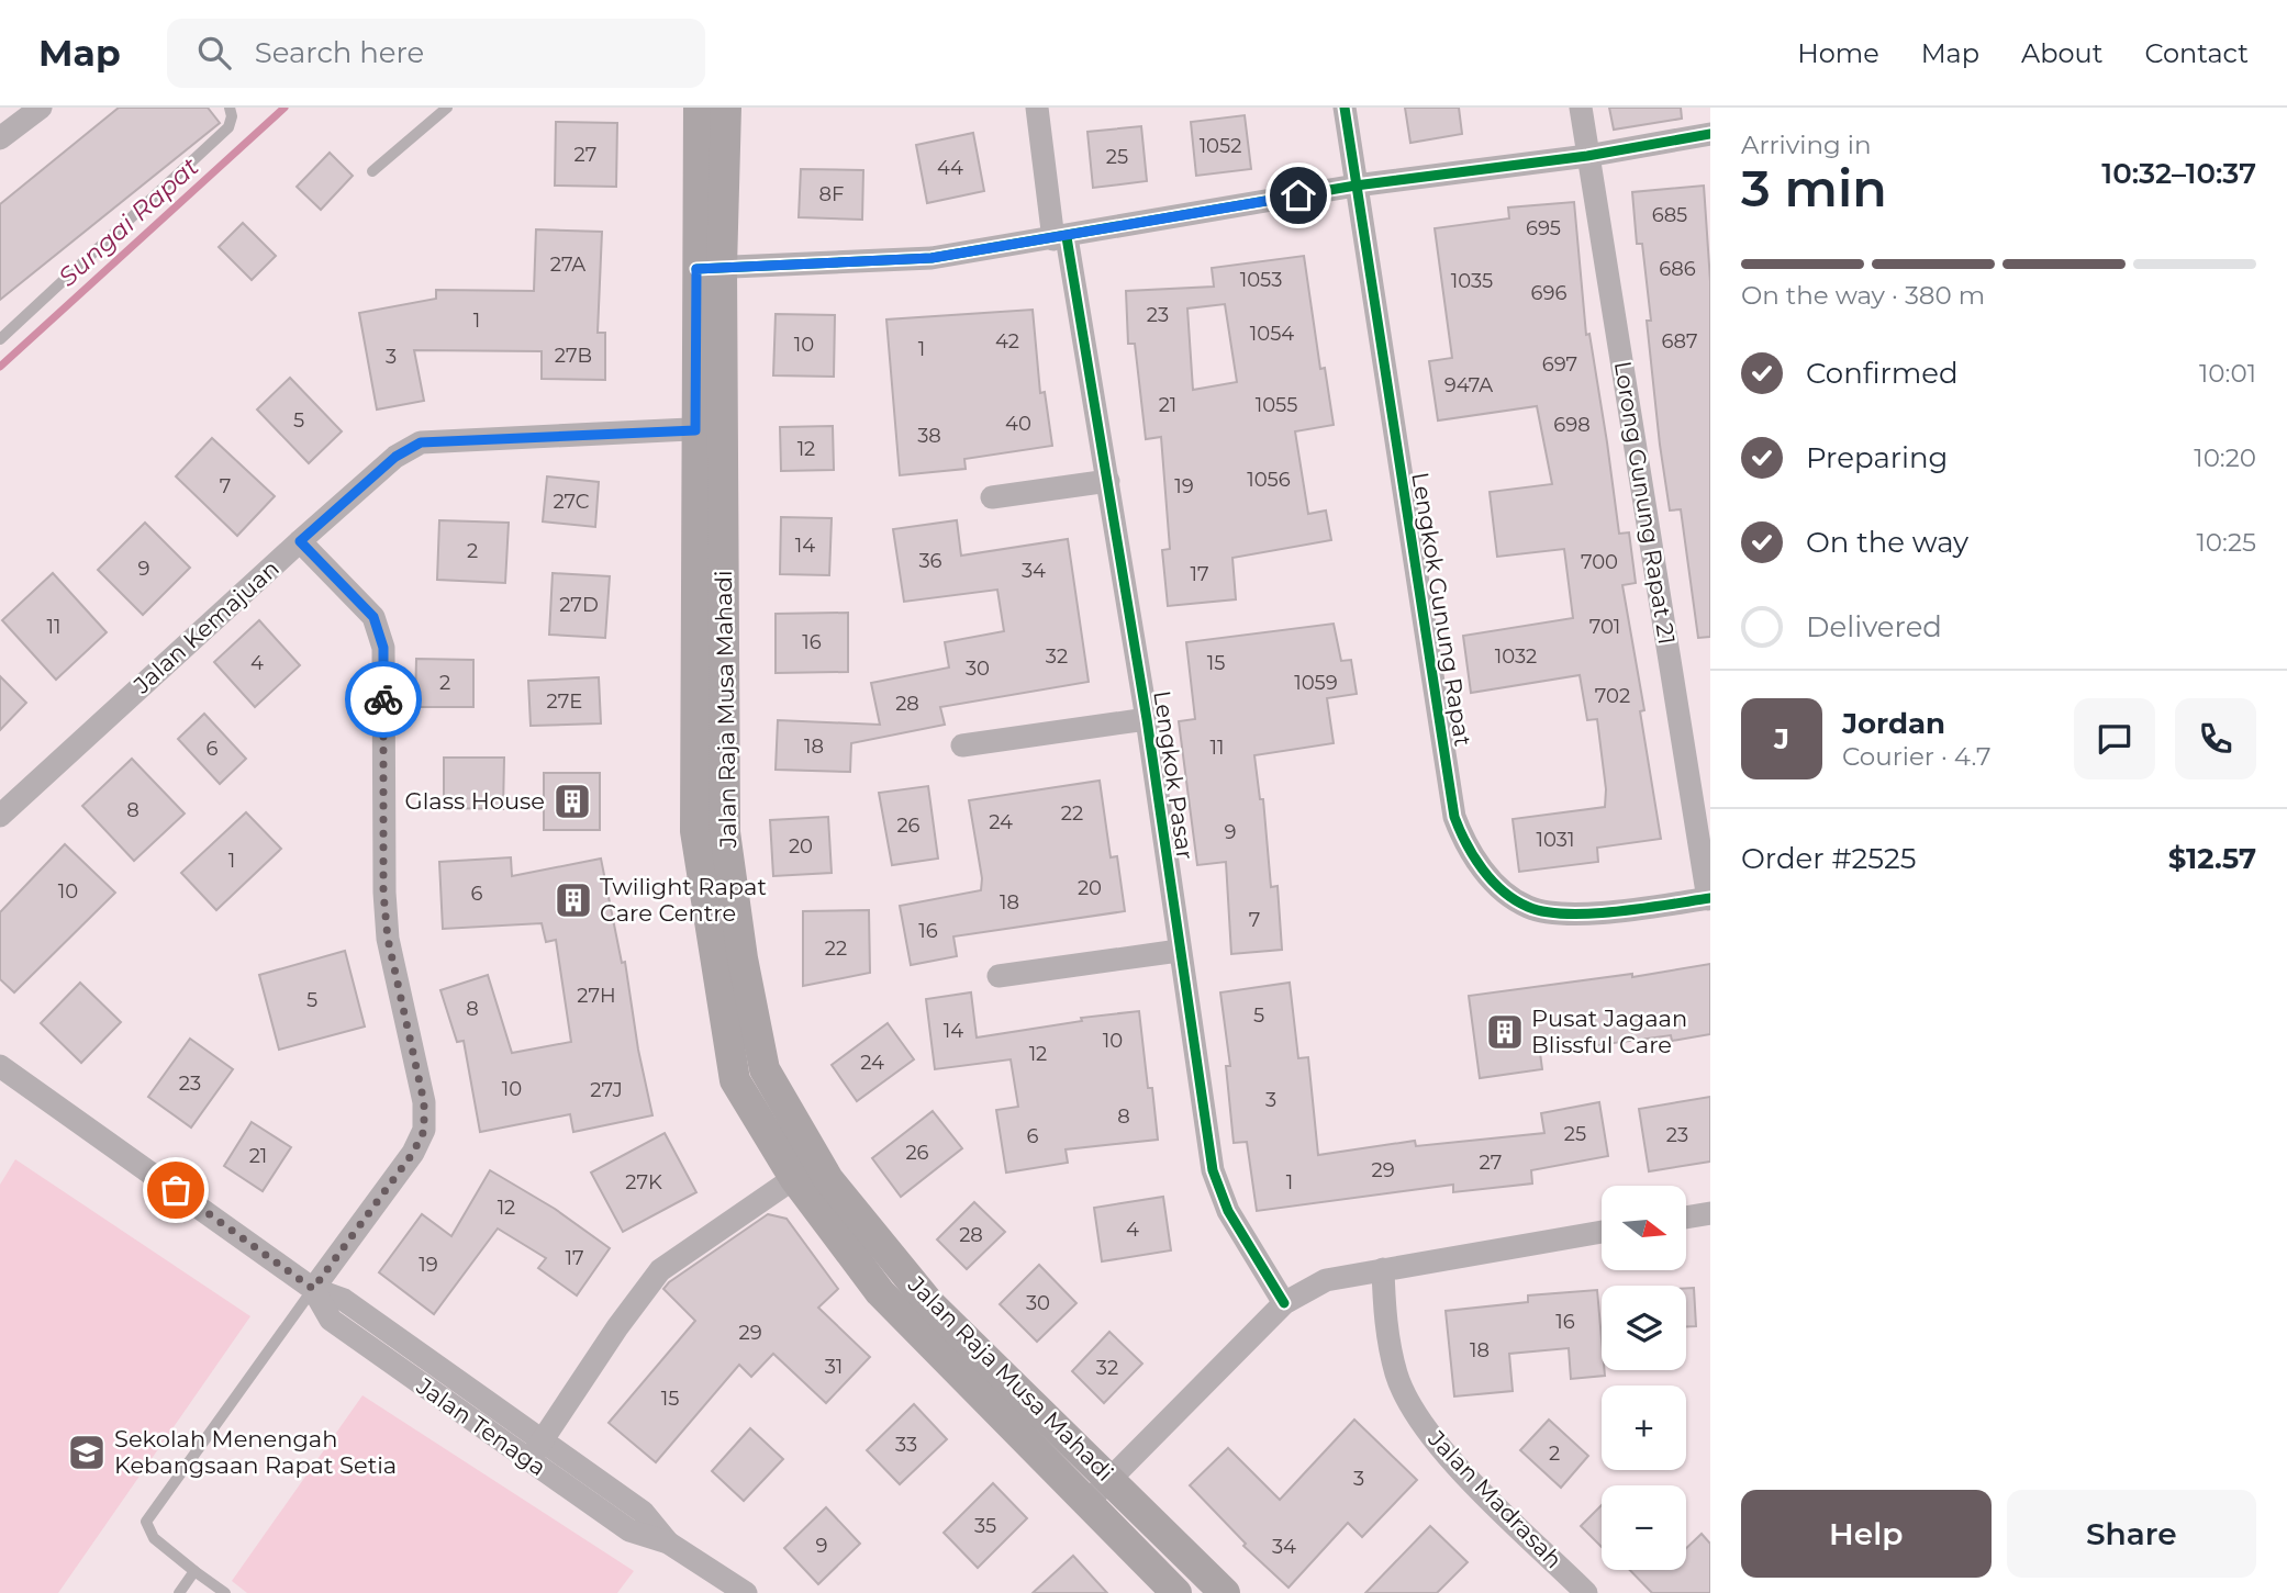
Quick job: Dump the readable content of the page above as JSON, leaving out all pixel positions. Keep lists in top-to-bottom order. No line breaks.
{"streets":{"main road":["Jalan Raja Musa Mahadi"],"street":["Lorong Gunung Rapat 21","Lengkok Gunung Rapat","Jalan Kemajuan","Lengkok Pasar","Jalan Tenaga","Jalan Madrasah"]},"crossings":[["Lorong Gunung Rapat 21","Lengkok Gunung Rapat"],["Jalan Kemajuan","Jalan Raja Musa Mahadi"]],"water":["Sungai Rapat"],"places":{"building":["Glass House","Twilight Rapat Care Centre","Pusat Jagaan Blissful Care"],"school or university":["Sekolah Menengah Kebangsaan Rapat Setia"]},"house_numbers":["1052","27","25","44","8F","685","695","27A","686","1053","1035","696","23","1","1054","42","687","10","1","27B","3","697","947A","21","1055","5","40","698","38","12","1056","7","19","27C","14","2","36","700","9","34","17","27D","11","701","16","32","1032","4","15","30","2","1059","702","27E","28","18","11","6","8","22","24","26","9","1031","20","1","20","10","6","18","7","16","22","27H","5","8","5","14","10","12","24","23","10","27J","3","8","25","23","6","26","21","27","29","27K","1","12","4","28","17","19","30","16","29","18","31","32","15","33","2","3","35","9","34"],"north":"right","page":{"header":"Map","search":"Search here","nav":["Home","Map","About","Contact"],"heading":["3 min","Arriving in","10:32–10:37"],"panel":["Jordan","Courier · 4.7","Order #2525","$12.57"],"bar":"On the way · 380 m","list":[["Confirmed","10:01"],["Preparing","10:20"],["On the way","10:25"],"Delivered"],"round":"J","map_buttons":["+","−"],"buttons":["Help","Share"]}}
